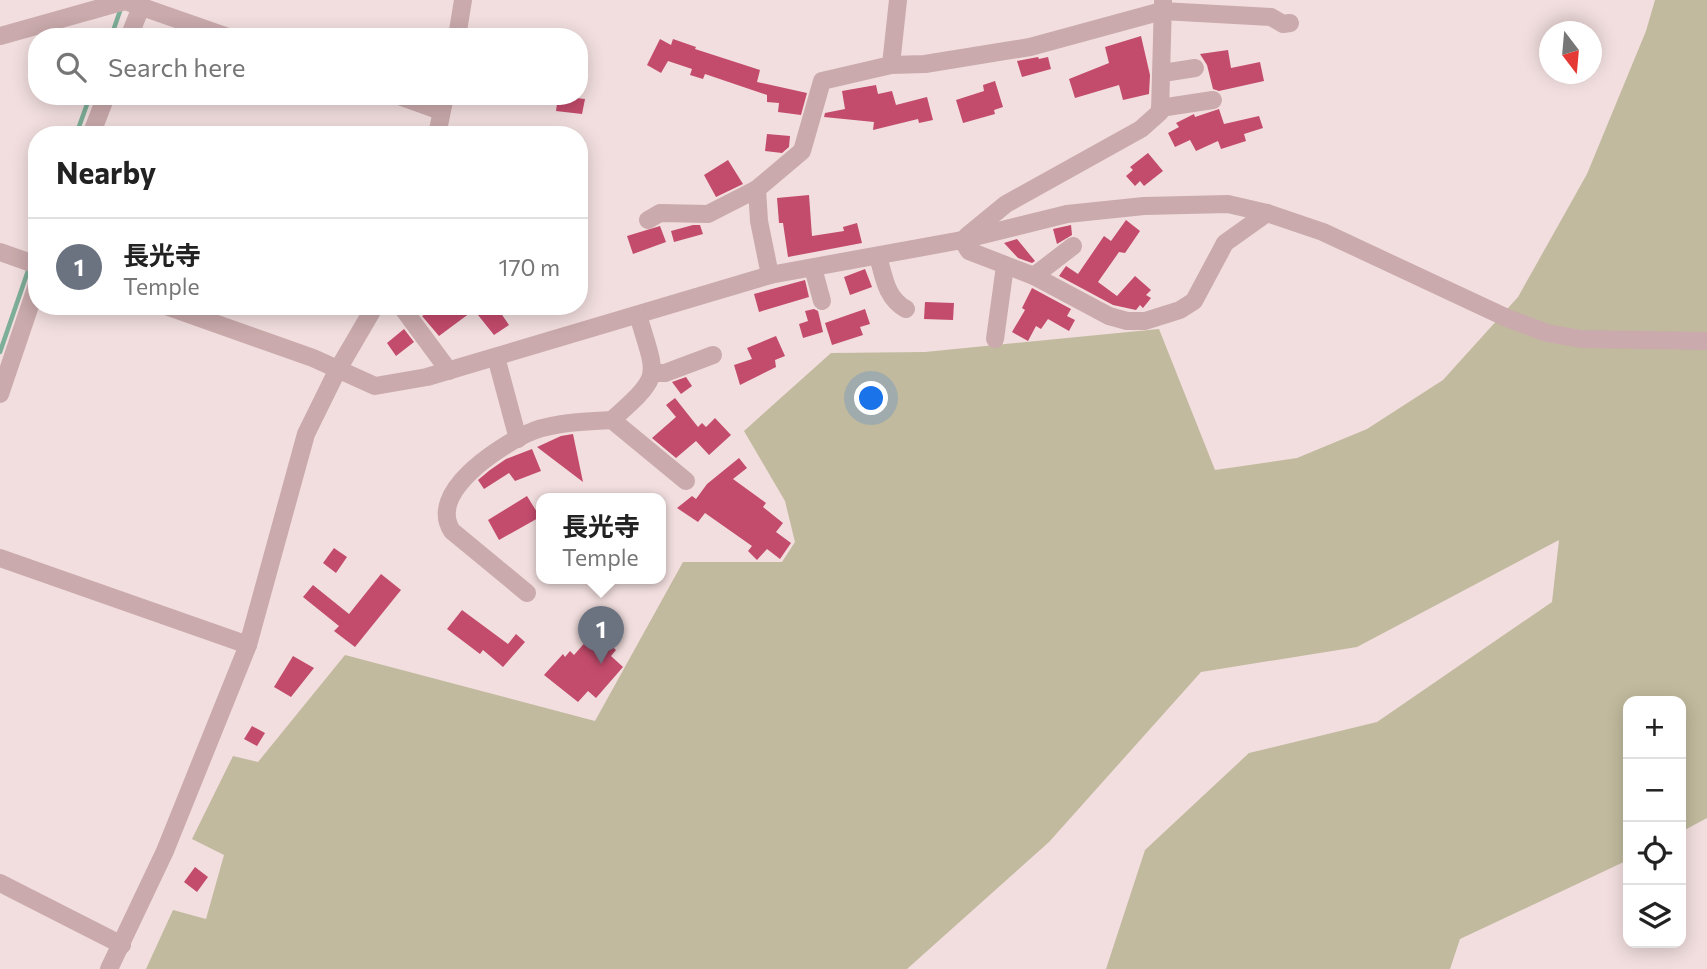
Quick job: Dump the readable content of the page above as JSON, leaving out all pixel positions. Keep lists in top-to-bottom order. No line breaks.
{"north":"bottom","page":{"search":"Search here","heading":"Nearby","list":[{"mark":"1","name":"長光寺","note":"Temple","value":"170 m"}],"popup":["長光寺","Temple"],"pins":"1","map_buttons":["+","−"]}}
